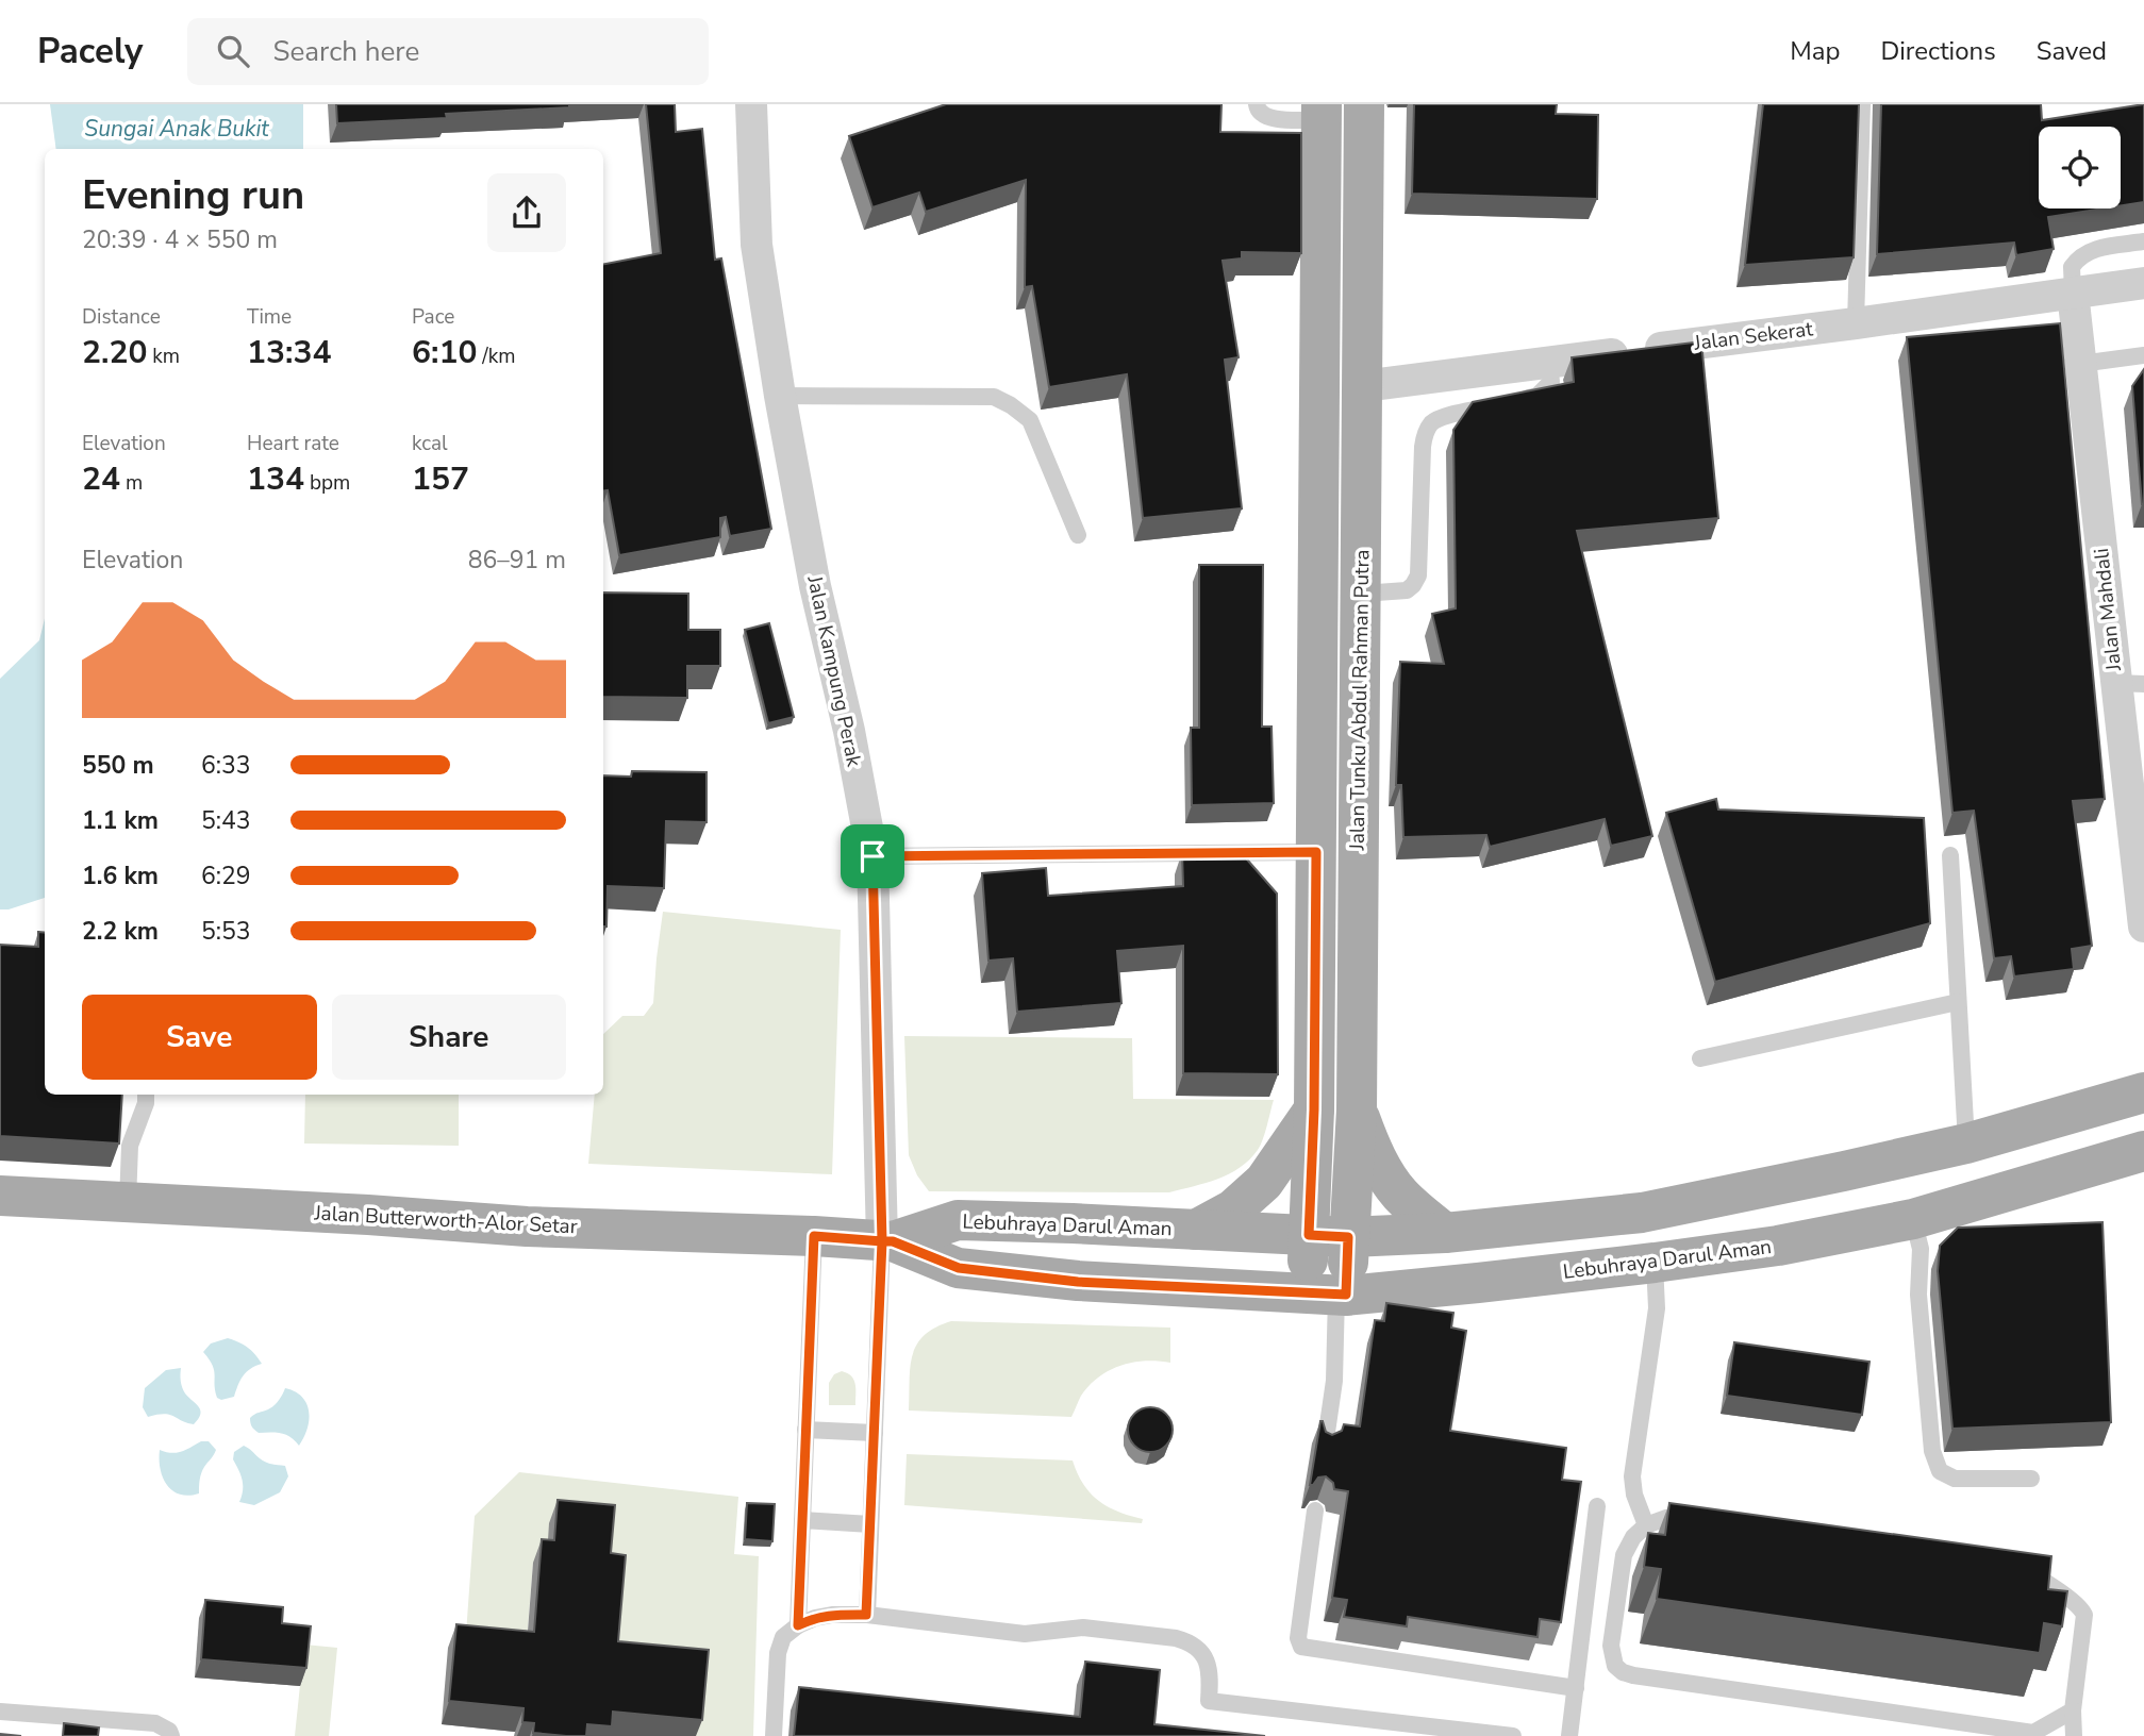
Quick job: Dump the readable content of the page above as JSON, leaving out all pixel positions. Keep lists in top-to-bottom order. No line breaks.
{"streets":{"main road":["Jalan Tunku Abdul Rahman Putra","Jalan Butterworth-Alor Setar","Lebuhraya Darul Aman"],"street":["Jalan Sekerat","Jalan Mahdali","Jalan Kampung Perak"]},"crossings":[["Jalan Sekerat","Jalan Mahdali"],["Jalan Sekerat","Jalan Tunku Abdul Rahman Putra"],["Jalan Kampung Perak","Jalan Butterworth-Alor Setar"],["Jalan Kampung Perak","Lebuhraya Darul Aman"],["Jalan Tunku Abdul Rahman Putra","Lebuhraya Darul Aman"],["Jalan Butterworth-Alor Setar","Lebuhraya Darul Aman"]],"water":["Sungai Anak Bukit"],"page":{"header":"Pacely","search":"Search here","nav":["Map","Directions","Saved"],"heading":["Evening run","20:39 · 4 × 550 m"],"stats":[["Distance","2.20 km"],["Time","13:34"],["Pace","6:10 /km"],["Elevation","24 m"],["Heart rate","134 bpm"],["kcal","157"]],"chart":["Elevation","86–91 m"],"list":[{"name":"550 m","note":"6:33"},{"name":"1.1 km","note":"5:43"},{"name":"1.6 km","note":"6:29"},{"name":"2.2 km","note":"5:53"}],"buttons":["Save","Share"]}}
